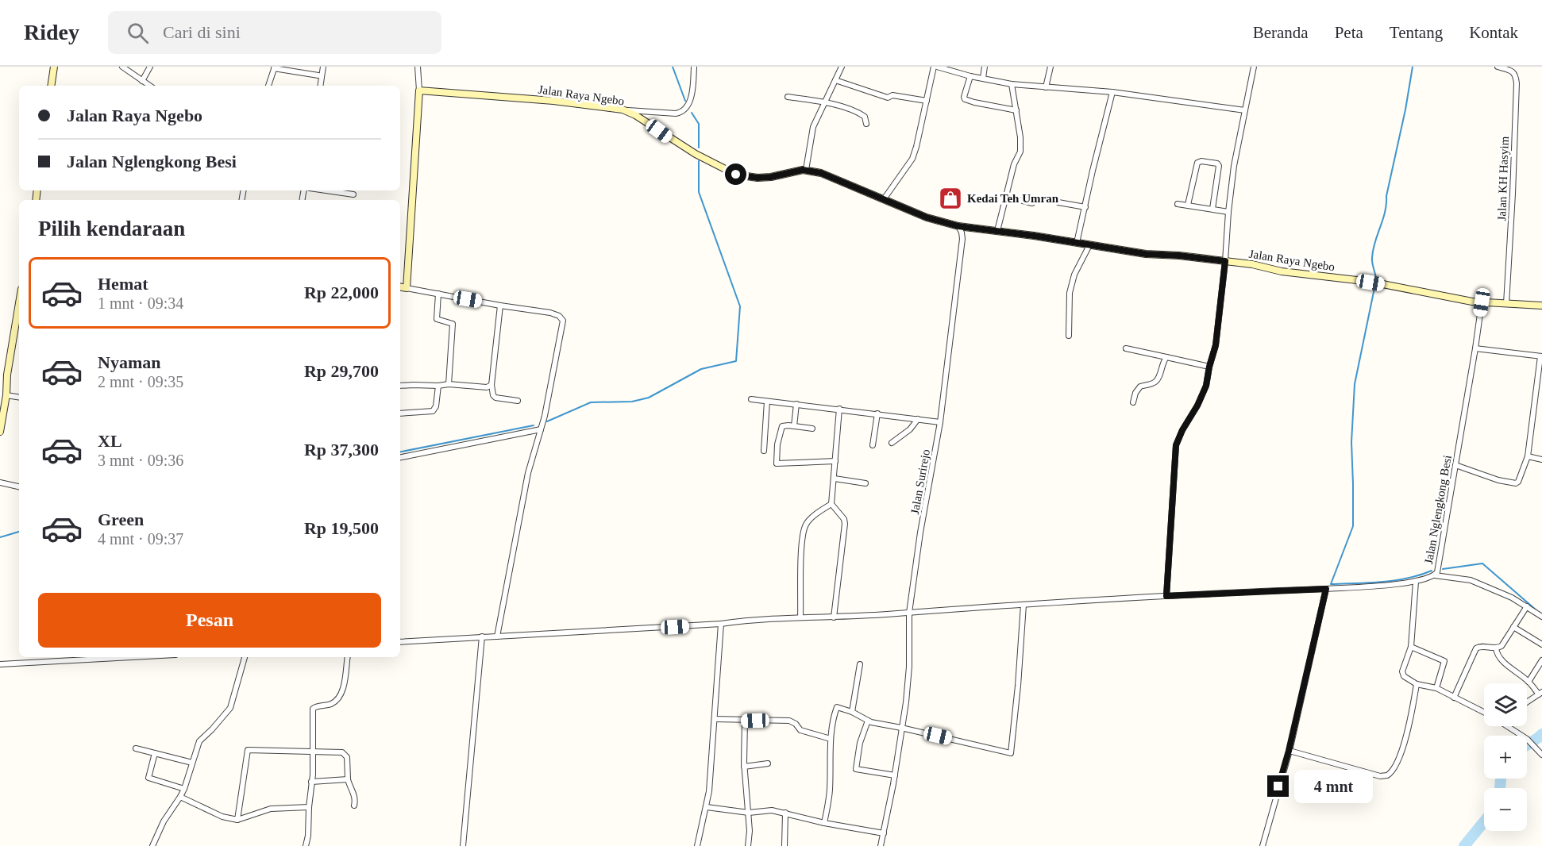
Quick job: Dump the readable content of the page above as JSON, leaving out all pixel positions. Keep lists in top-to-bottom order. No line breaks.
{"streets":{"street":["Jalan Raya Ngebo","Jalan KH Hasyim","Jalan Surirejo","Jalan Nglengkong Besi"]},"crossings":[["Jalan Raya Ngebo","Jalan KH Hasyim"],["Jalan Raya Ngebo","Jalan Surirejo"],["Jalan Raya Ngebo","Jalan Nglengkong Besi"],["Jalan Surirejo","Jalan Nglengkong Besi"]],"places":{"shop":["Kedai Teh Umran"]},"page":{"header":"Ridey","search":"Cari di sini","nav":["Beranda","Peta","Tentang","Kontak"],"banner":["Jalan Raya Ngebo","Jalan Nglengkong Besi"],"heading":"Pilih kendaraan","list":[{"name":"Hemat","note":"1 mnt · 09:34","value":"Rp 22,000"},{"name":"Nyaman","note":"2 mnt · 09:35","value":"Rp 29,700"},{"name":"XL","note":"3 mnt · 09:36","value":"Rp 37,300"},{"name":"Green","note":"4 mnt · 09:37","value":"Rp 19,500"}],"buttons":"Pesan","map_buttons":["+","−"],"bubble":"4 mnt"}}
